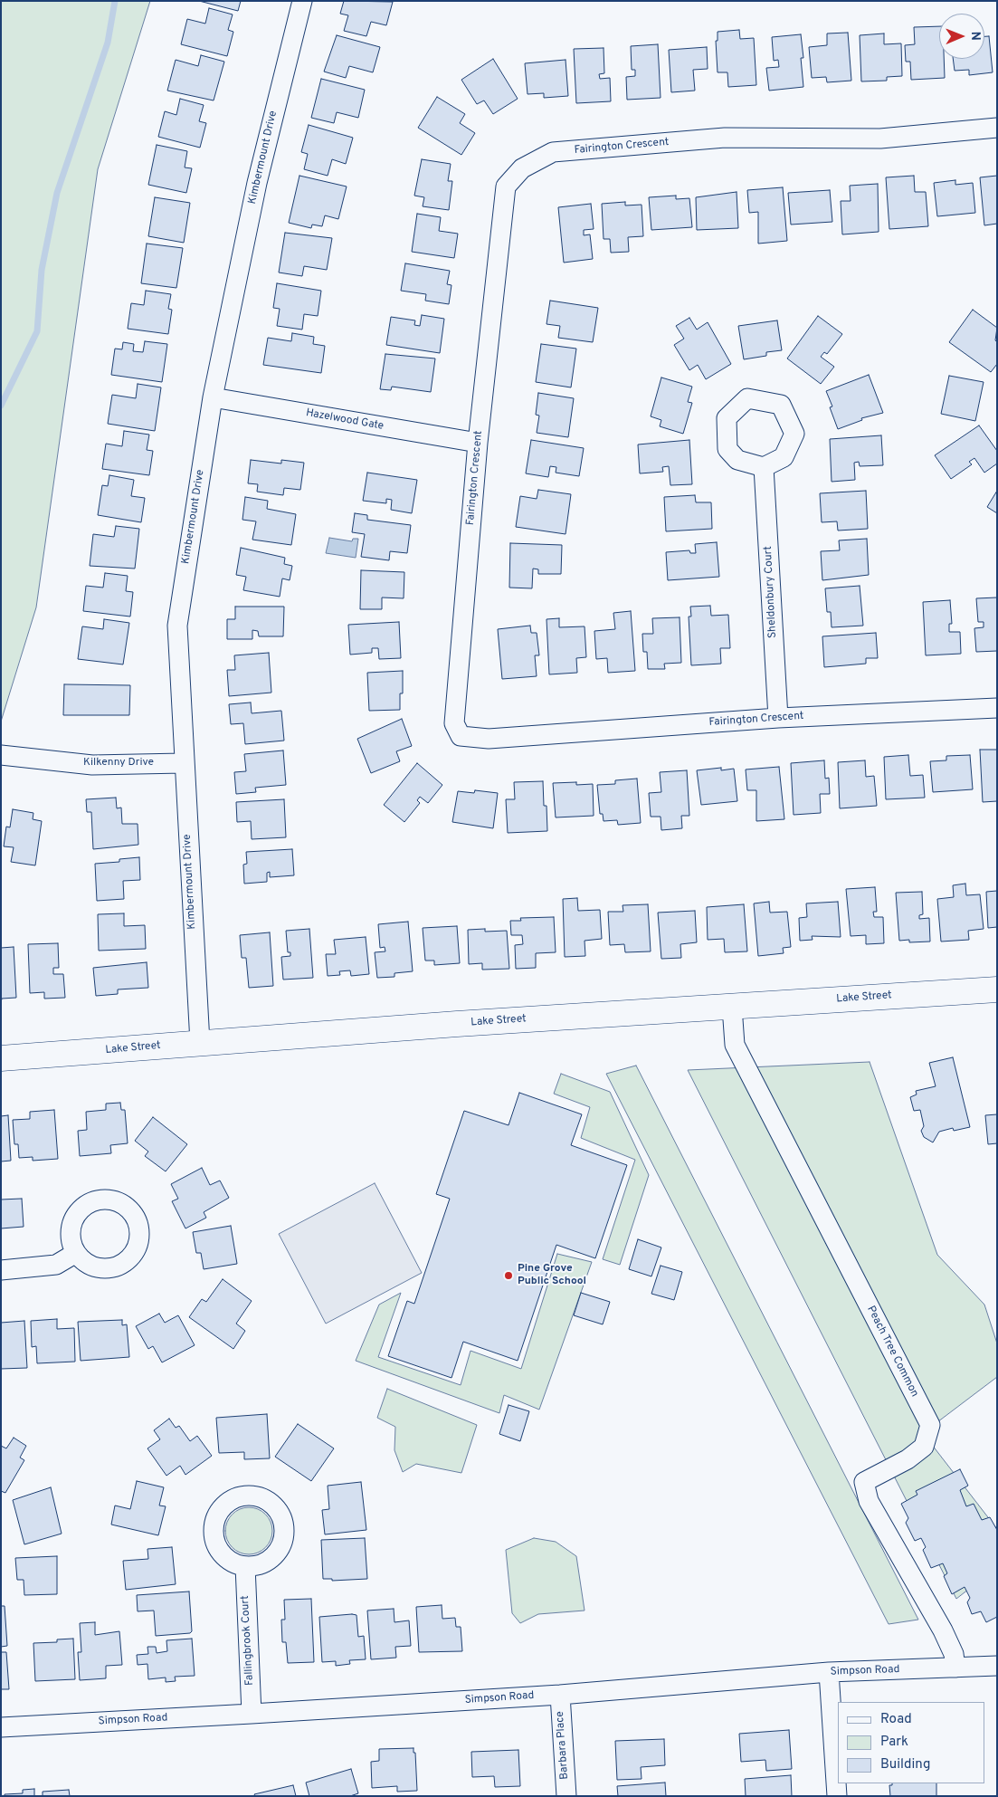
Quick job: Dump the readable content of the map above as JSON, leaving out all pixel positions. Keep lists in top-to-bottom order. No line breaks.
{"streets":{"street":["Fairington Crescent","Kimbermount Drive","Hazelwood Gate","Sheldonbury Court","Kilkenny Drive","Lake Street","Peach Tree Common","Fallingbrook Court","Simpson Road","Barbara Place"]},"crossings":[["Fairington Crescent","Hazelwood Gate"],["Fairington Crescent","Sheldonbury Court"],["Kimbermount Drive","Hazelwood Gate"],["Kimbermount Drive","Kilkenny Drive"],["Kimbermount Drive","Lake Street"],["Lake Street","Peach Tree Common"],["Peach Tree Common","Simpson Road"],["Fallingbrook Court","Simpson Road"],["Simpson Road","Barbara Place"]],"places":["Pine Grove Public School"],"legend":["Road","Park","Building"],"north":"right"}
